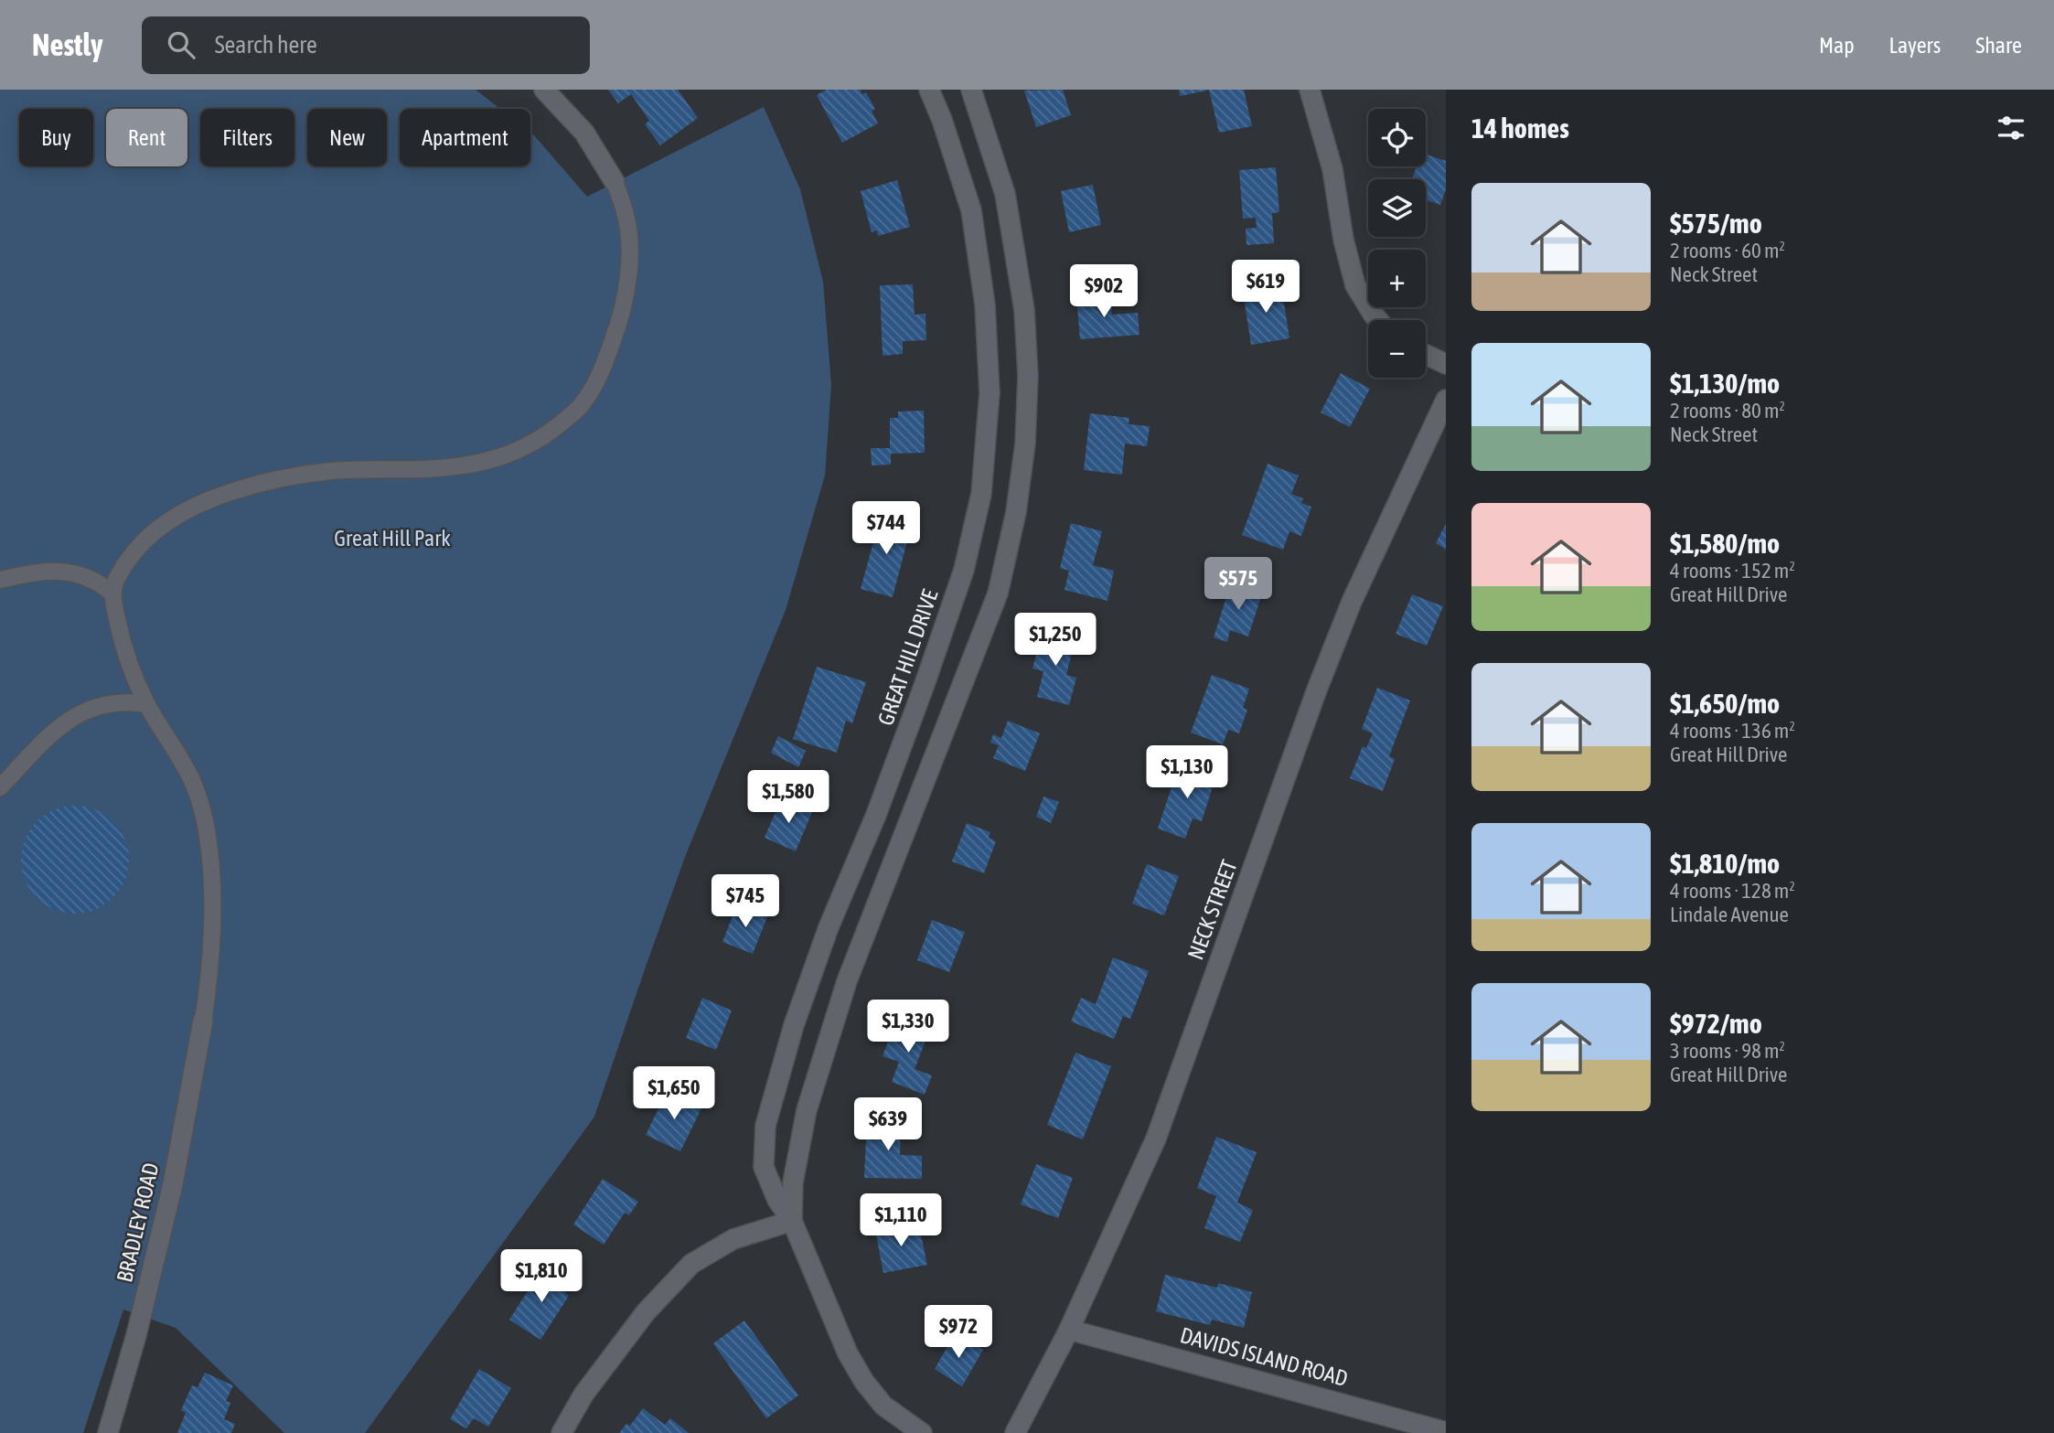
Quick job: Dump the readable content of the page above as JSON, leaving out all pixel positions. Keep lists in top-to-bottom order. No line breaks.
{"streets":{"street":["GREAT HILL DRIVE","NECK STREET","BRADLEY ROAD","DAVIDS ISLAND ROAD"]},"crossings":[["NECK STREET","DAVIDS ISLAND ROAD"]],"parks":["Great Hill Park"],"page":{"header":"Nestly","search":"Search here","nav":["Map","Layers","Share"],"heading":"14 homes","map_buttons":["+","−"],"chip":["Buy","Rent","Filters","New","Apartment"],"list":[{"name":"$575/mo","note":"2 rooms · 60 m² · Neck Street"},{"name":"$1,130/mo","note":"2 rooms · 80 m² · Neck Street"},{"name":"$1,580/mo","note":"4 rooms · 152 m² · Great Hill Drive"},{"name":"$1,650/mo","note":"4 rooms · 136 m² · Great Hill Drive"},{"name":"$1,810/mo","note":"4 rooms · 128 m² · Lindale Avenue"},{"name":"$972/mo","note":"3 rooms · 98 m² · Great Hill Drive"}],"price":["$619","$902","$744","$575","$1,250","$1,130","$1,580","$745","$1,330","$1,650","$639","$1,110","$1,810","$972"]}}
